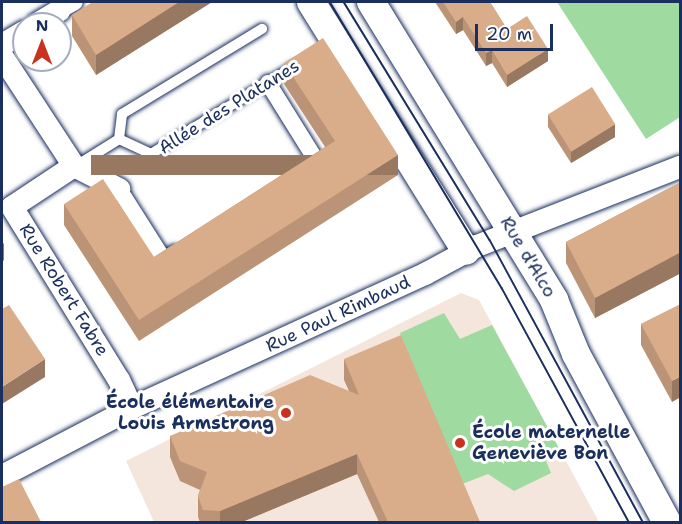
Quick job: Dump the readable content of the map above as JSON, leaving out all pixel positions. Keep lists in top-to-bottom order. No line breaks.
{"streets":{"street":["Rue d'Alco","Rue Robert Fabre","Rue Paul Rimbaud"],"lane":["Allée des Platanes"]},"crossings":[["Rue d'Alco","Rue Paul Rimbaud"],["Rue Robert Fabre","Rue Paul Rimbaud"]],"places":["École élémentaire Louis Armstrong","École maternelle Geneviève Bon"],"scale_bar":"20 m","north":"top"}
